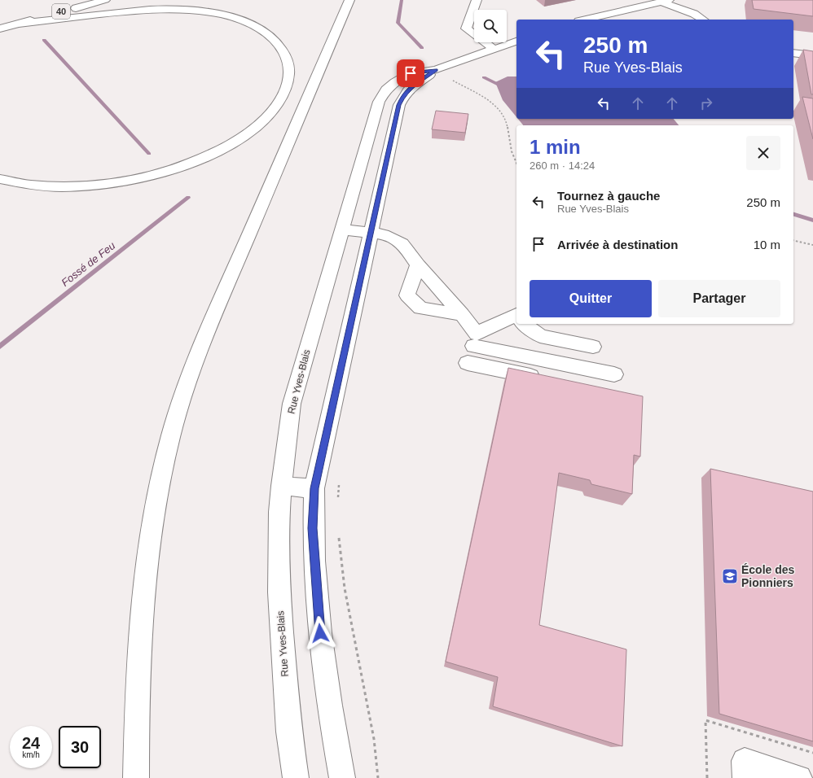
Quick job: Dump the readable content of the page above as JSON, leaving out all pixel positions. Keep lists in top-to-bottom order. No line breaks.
{"streets":{"main road":["40","Rue Yves-Blais"]},"water":["Fossé de Feu"],"places":{"school or university":["École des Pionniers"]},"page":{"turn":["250 m","Rue Yves-Blais"],"heading":["1 min","260 m · 14:24"],"list":[{"name":"Tournez à gauche","note":"Rue Yves-Blais","value":"250 m"},{"name":"Arrivée à destination","value":"10 m"}],"buttons":["Quitter","Partager"],"speed":"24 km/h","limit":"30"}}
